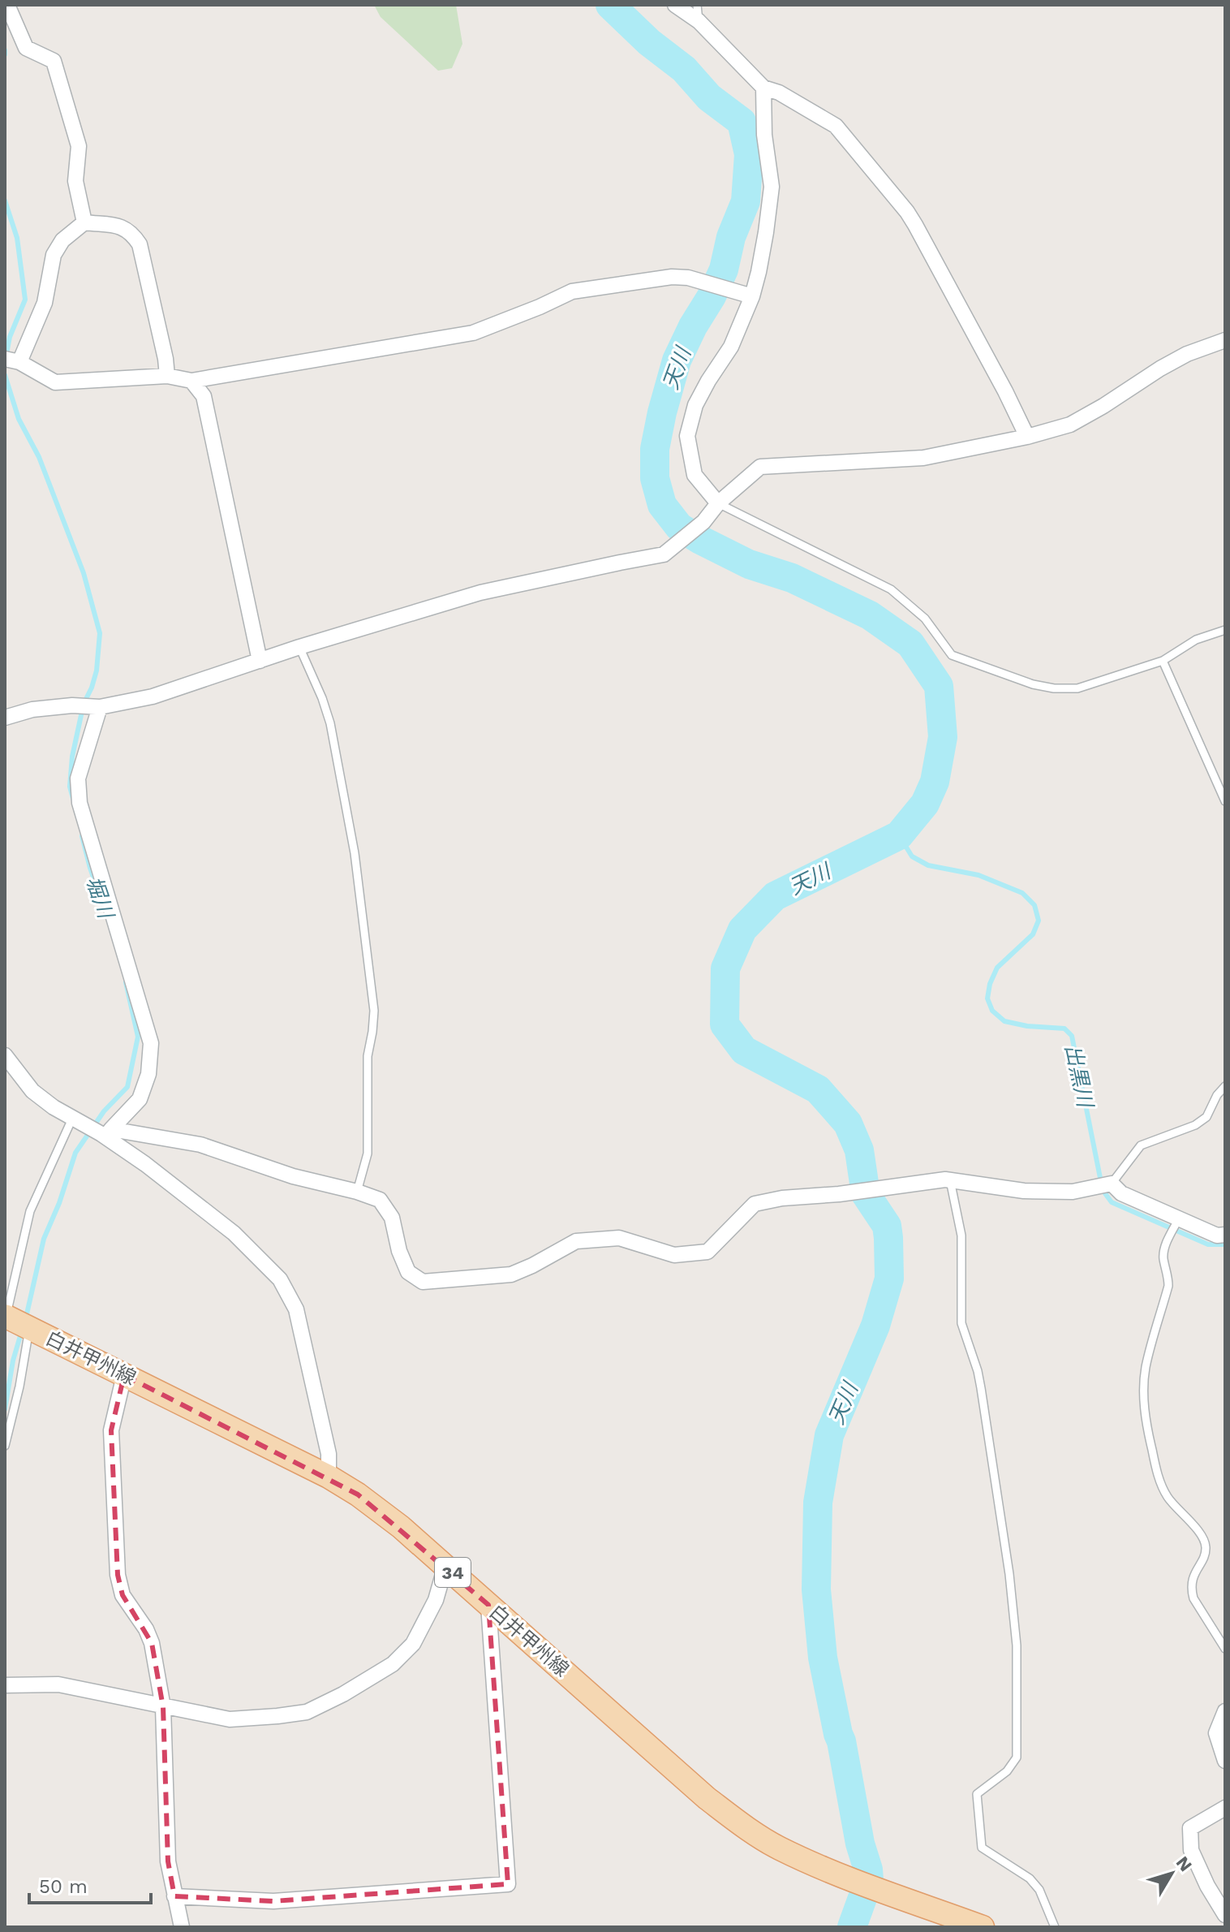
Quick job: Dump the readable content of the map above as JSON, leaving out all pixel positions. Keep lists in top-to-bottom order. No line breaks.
{"streets":{"main road":["白井甲州線","34"]},"water":["天川","堀川","出黒川"],"scale_bar":"50 m","north":"top right"}
